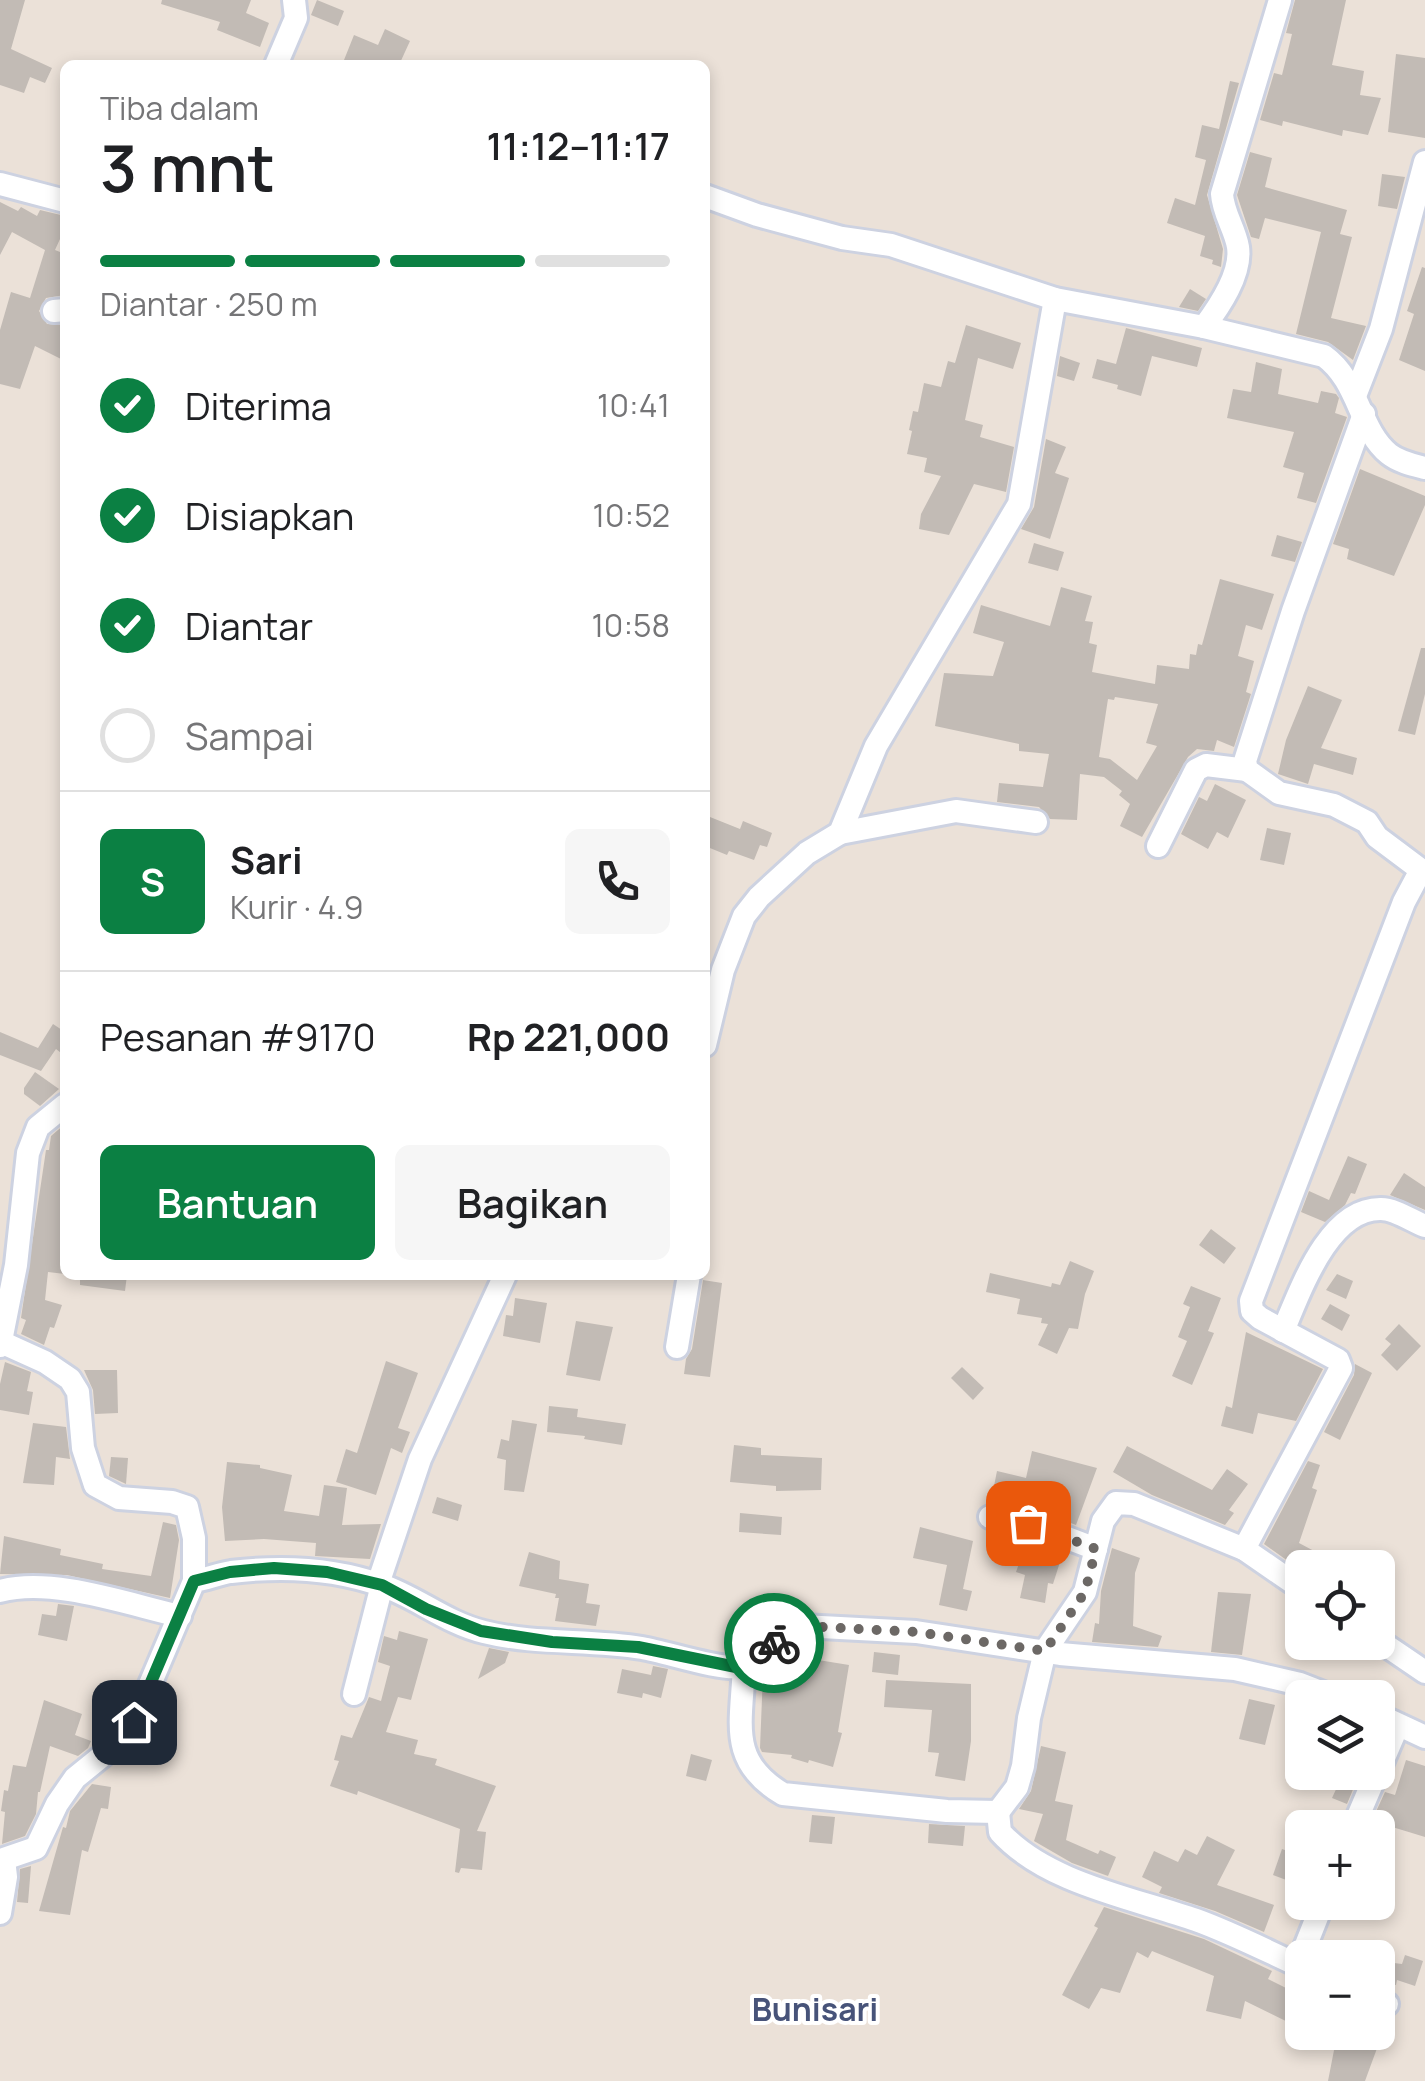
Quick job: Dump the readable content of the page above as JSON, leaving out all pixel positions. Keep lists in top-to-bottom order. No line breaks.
{"districts":["Bunisari"],"page":{"heading":["3 mnt","Tiba dalam","11:12–11:17"],"panel":["Sari","Kurir · 4.9","Pesanan #9170","Rp 221,000"],"bar":"Diantar · 250 m","list":[["Diterima","10:41"],["Disiapkan","10:52"],["Diantar","10:58"],"Sampai"],"round":"S","buttons":["Bantuan","Bagikan"],"map_buttons":["+","−"]}}
